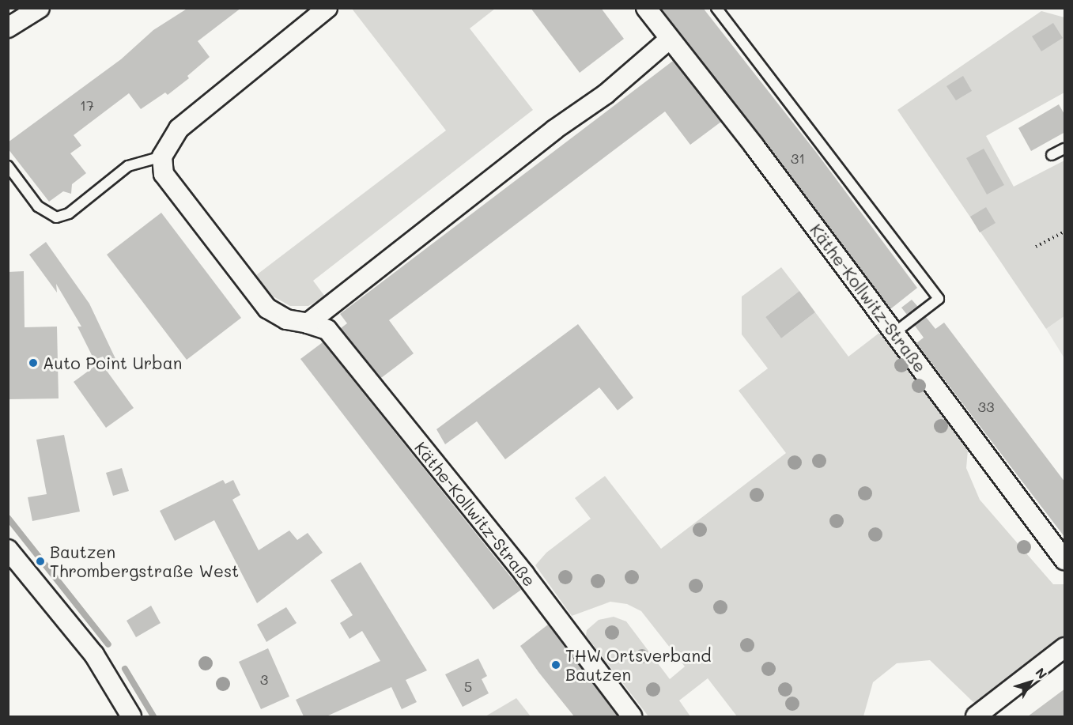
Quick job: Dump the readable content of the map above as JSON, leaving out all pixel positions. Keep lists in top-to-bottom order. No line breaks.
{"streets":{"street":["Käthe-Kollwitz-Straße"]},"places":["Auto Point Urban","Bautzen Thrombergstraße West","THW Ortsverband Bautzen"],"house_numbers":["17","31","33","3","5"],"north":"top right"}
